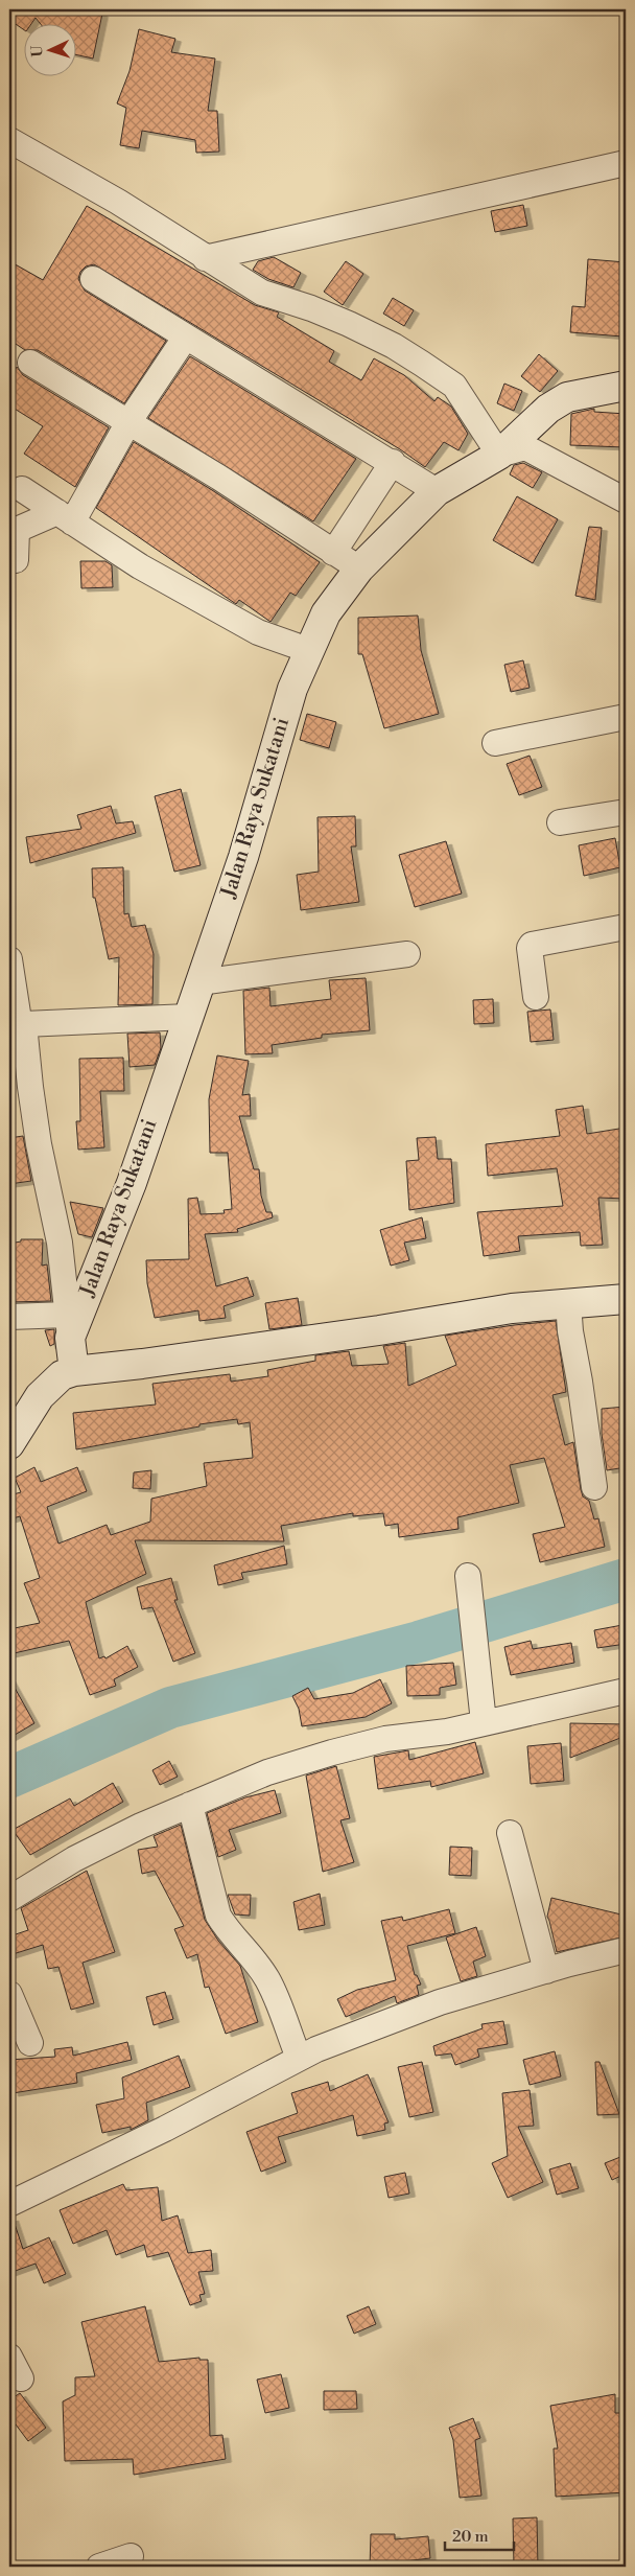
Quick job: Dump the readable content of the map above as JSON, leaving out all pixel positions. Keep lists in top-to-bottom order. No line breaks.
{"streets":{"street":["Jalan Raya Sukatani"]},"scale_bar":"20 m","north":"left"}
